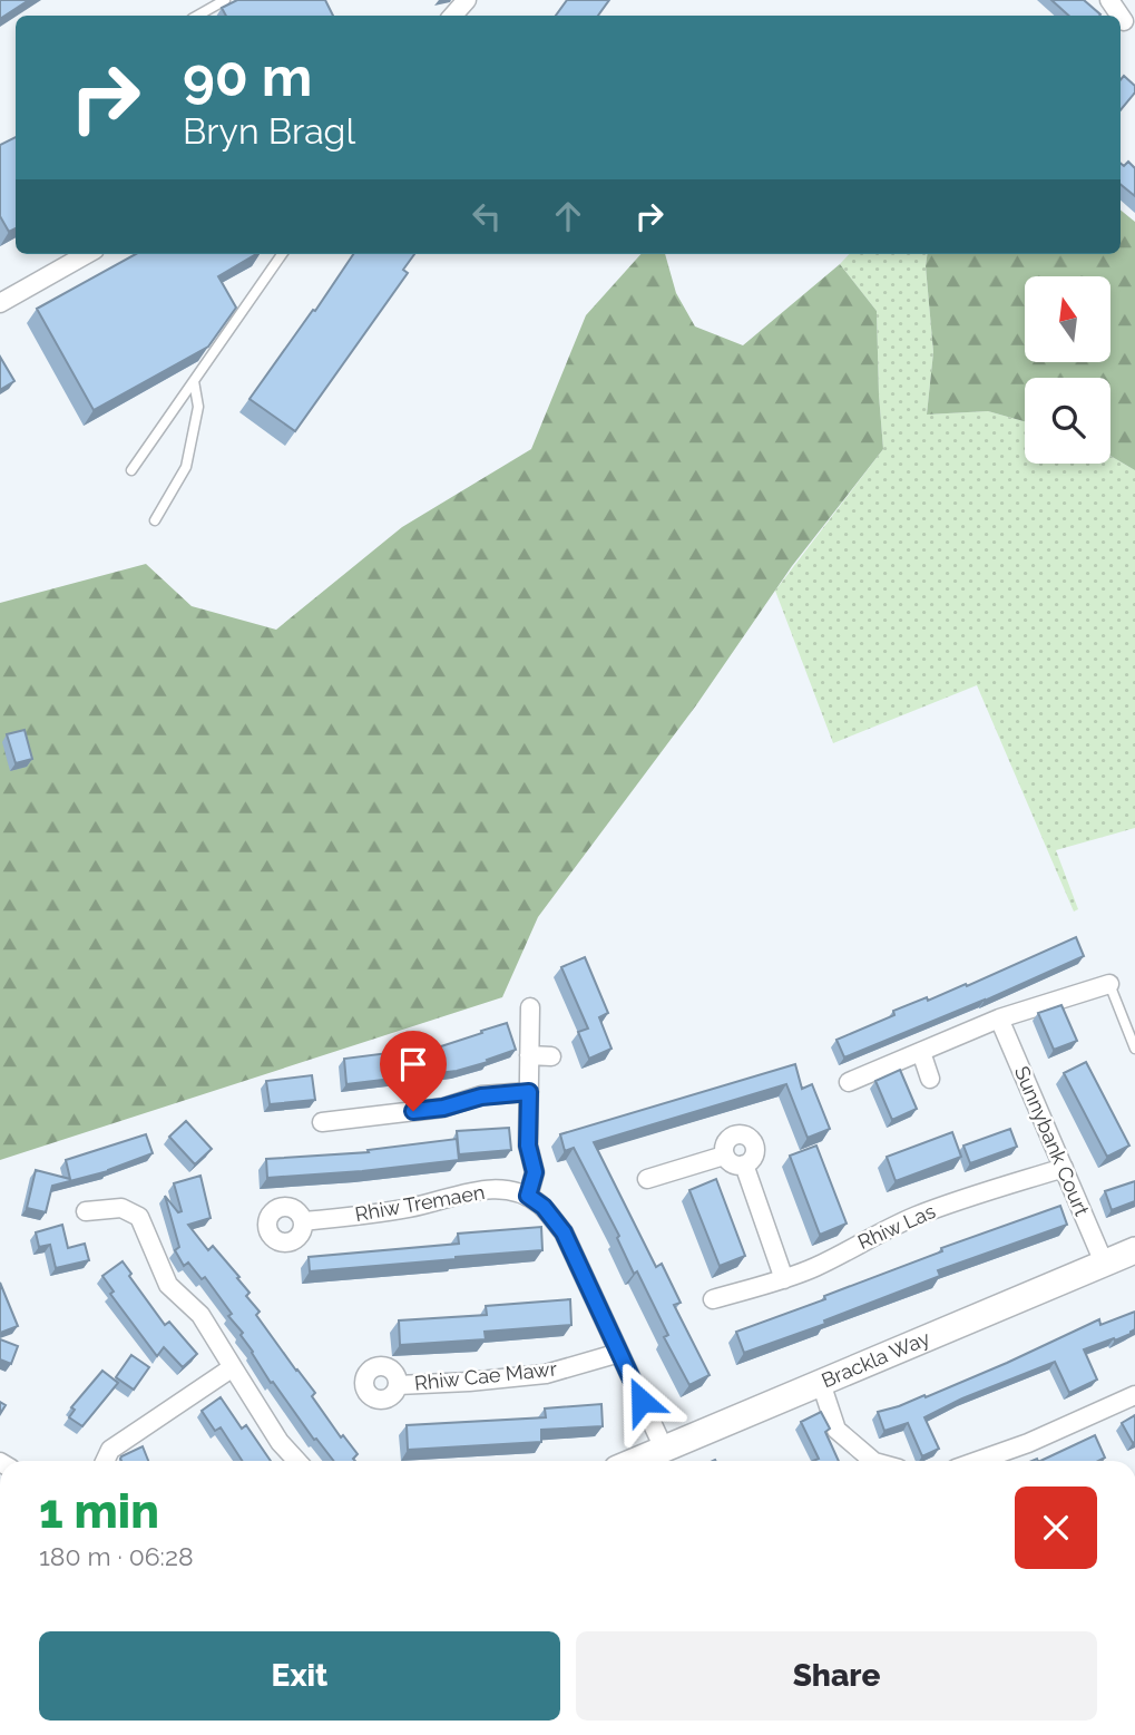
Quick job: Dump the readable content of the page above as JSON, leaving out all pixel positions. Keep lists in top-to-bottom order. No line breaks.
{"streets":{"street":["Sunnybank Court","Rhiw Tremaen","Rhiw Las","Brackla Way","Rhiw Cae Mawr"]},"crossings":[["Sunnybank Court","Rhiw Las"],["Sunnybank Court","Brackla Way"]],"north":"top","page":{"turn":["90 m","Bryn Bragl"],"heading":["1 min","180 m · 06:28"],"buttons":["Exit","Share"]}}
